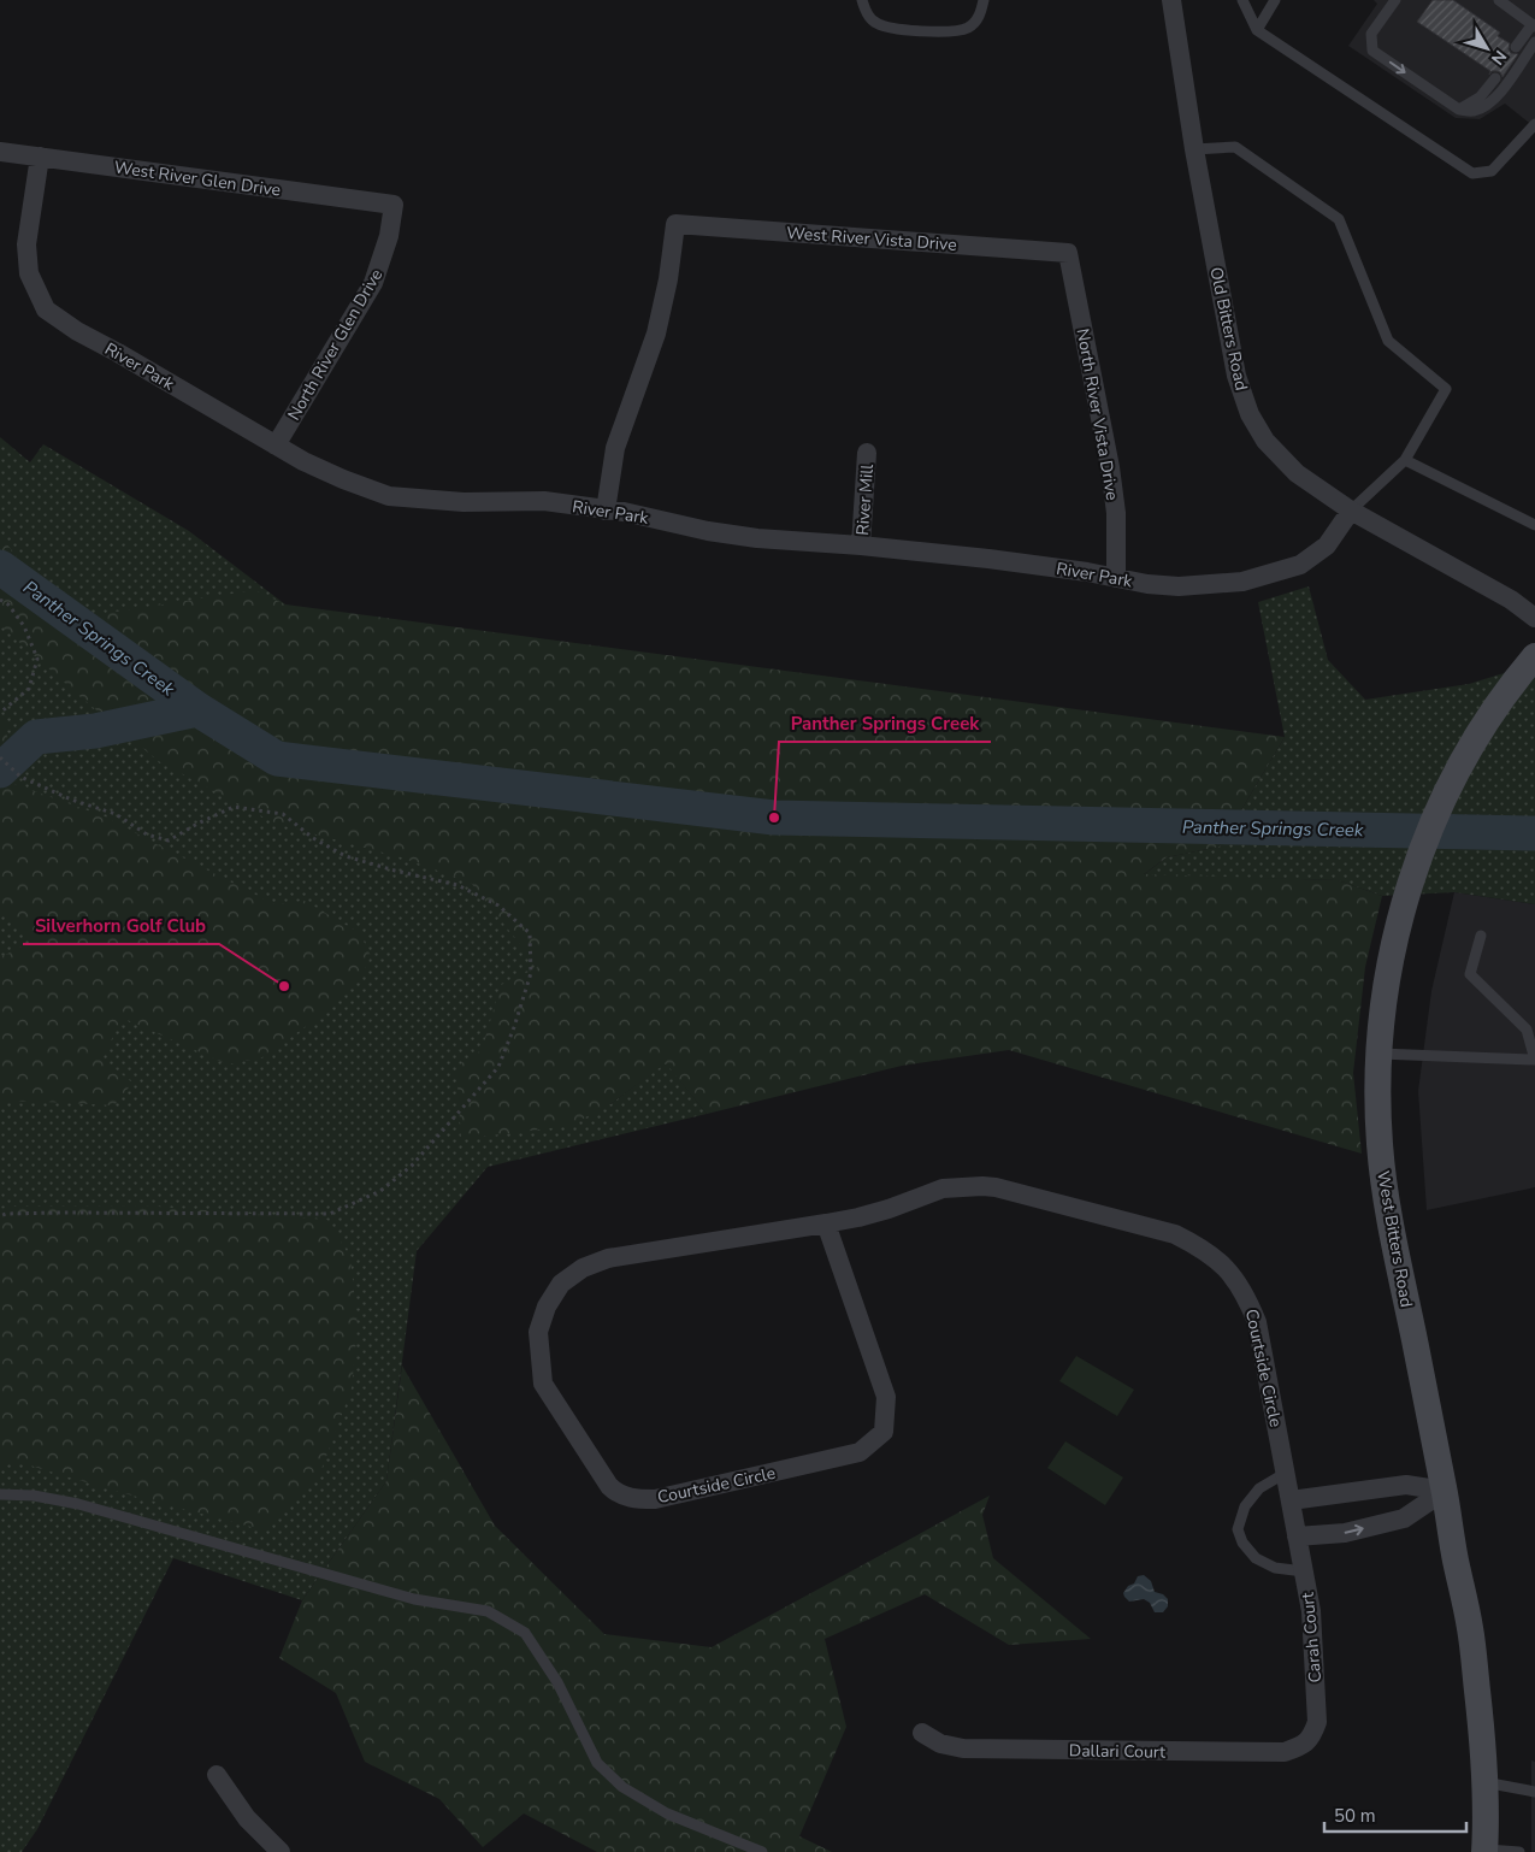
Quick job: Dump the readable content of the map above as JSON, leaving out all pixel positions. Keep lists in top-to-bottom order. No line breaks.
{"streets":{"main road":["West Bitters Road"],"street":["West River Glen Drive","West River Vista Drive","Old Bitters Road","North River Glen Drive","River Park","North River Vista Drive","River Mill","Courtside Circle","Carah Court","Dallari Court"]},"crossings":[["West River Glen Drive","North River Glen Drive"],["West River Glen Drive","River Park"],["West River Vista Drive","River Park"],["West River Vista Drive","North River Vista Drive"],["Old Bitters Road","River Park"],["North River Glen Drive","River Park"],["River Park","North River Vista Drive"],["River Park","River Mill"],["Courtside Circle","Carah Court"],["Carah Court","Dallari Court"]],"water":["Panther Springs Creek"],"places":["Panther Springs Creek","Silverhorn Golf Club"],"scale_bar":"50 m","north":"bottom right"}
